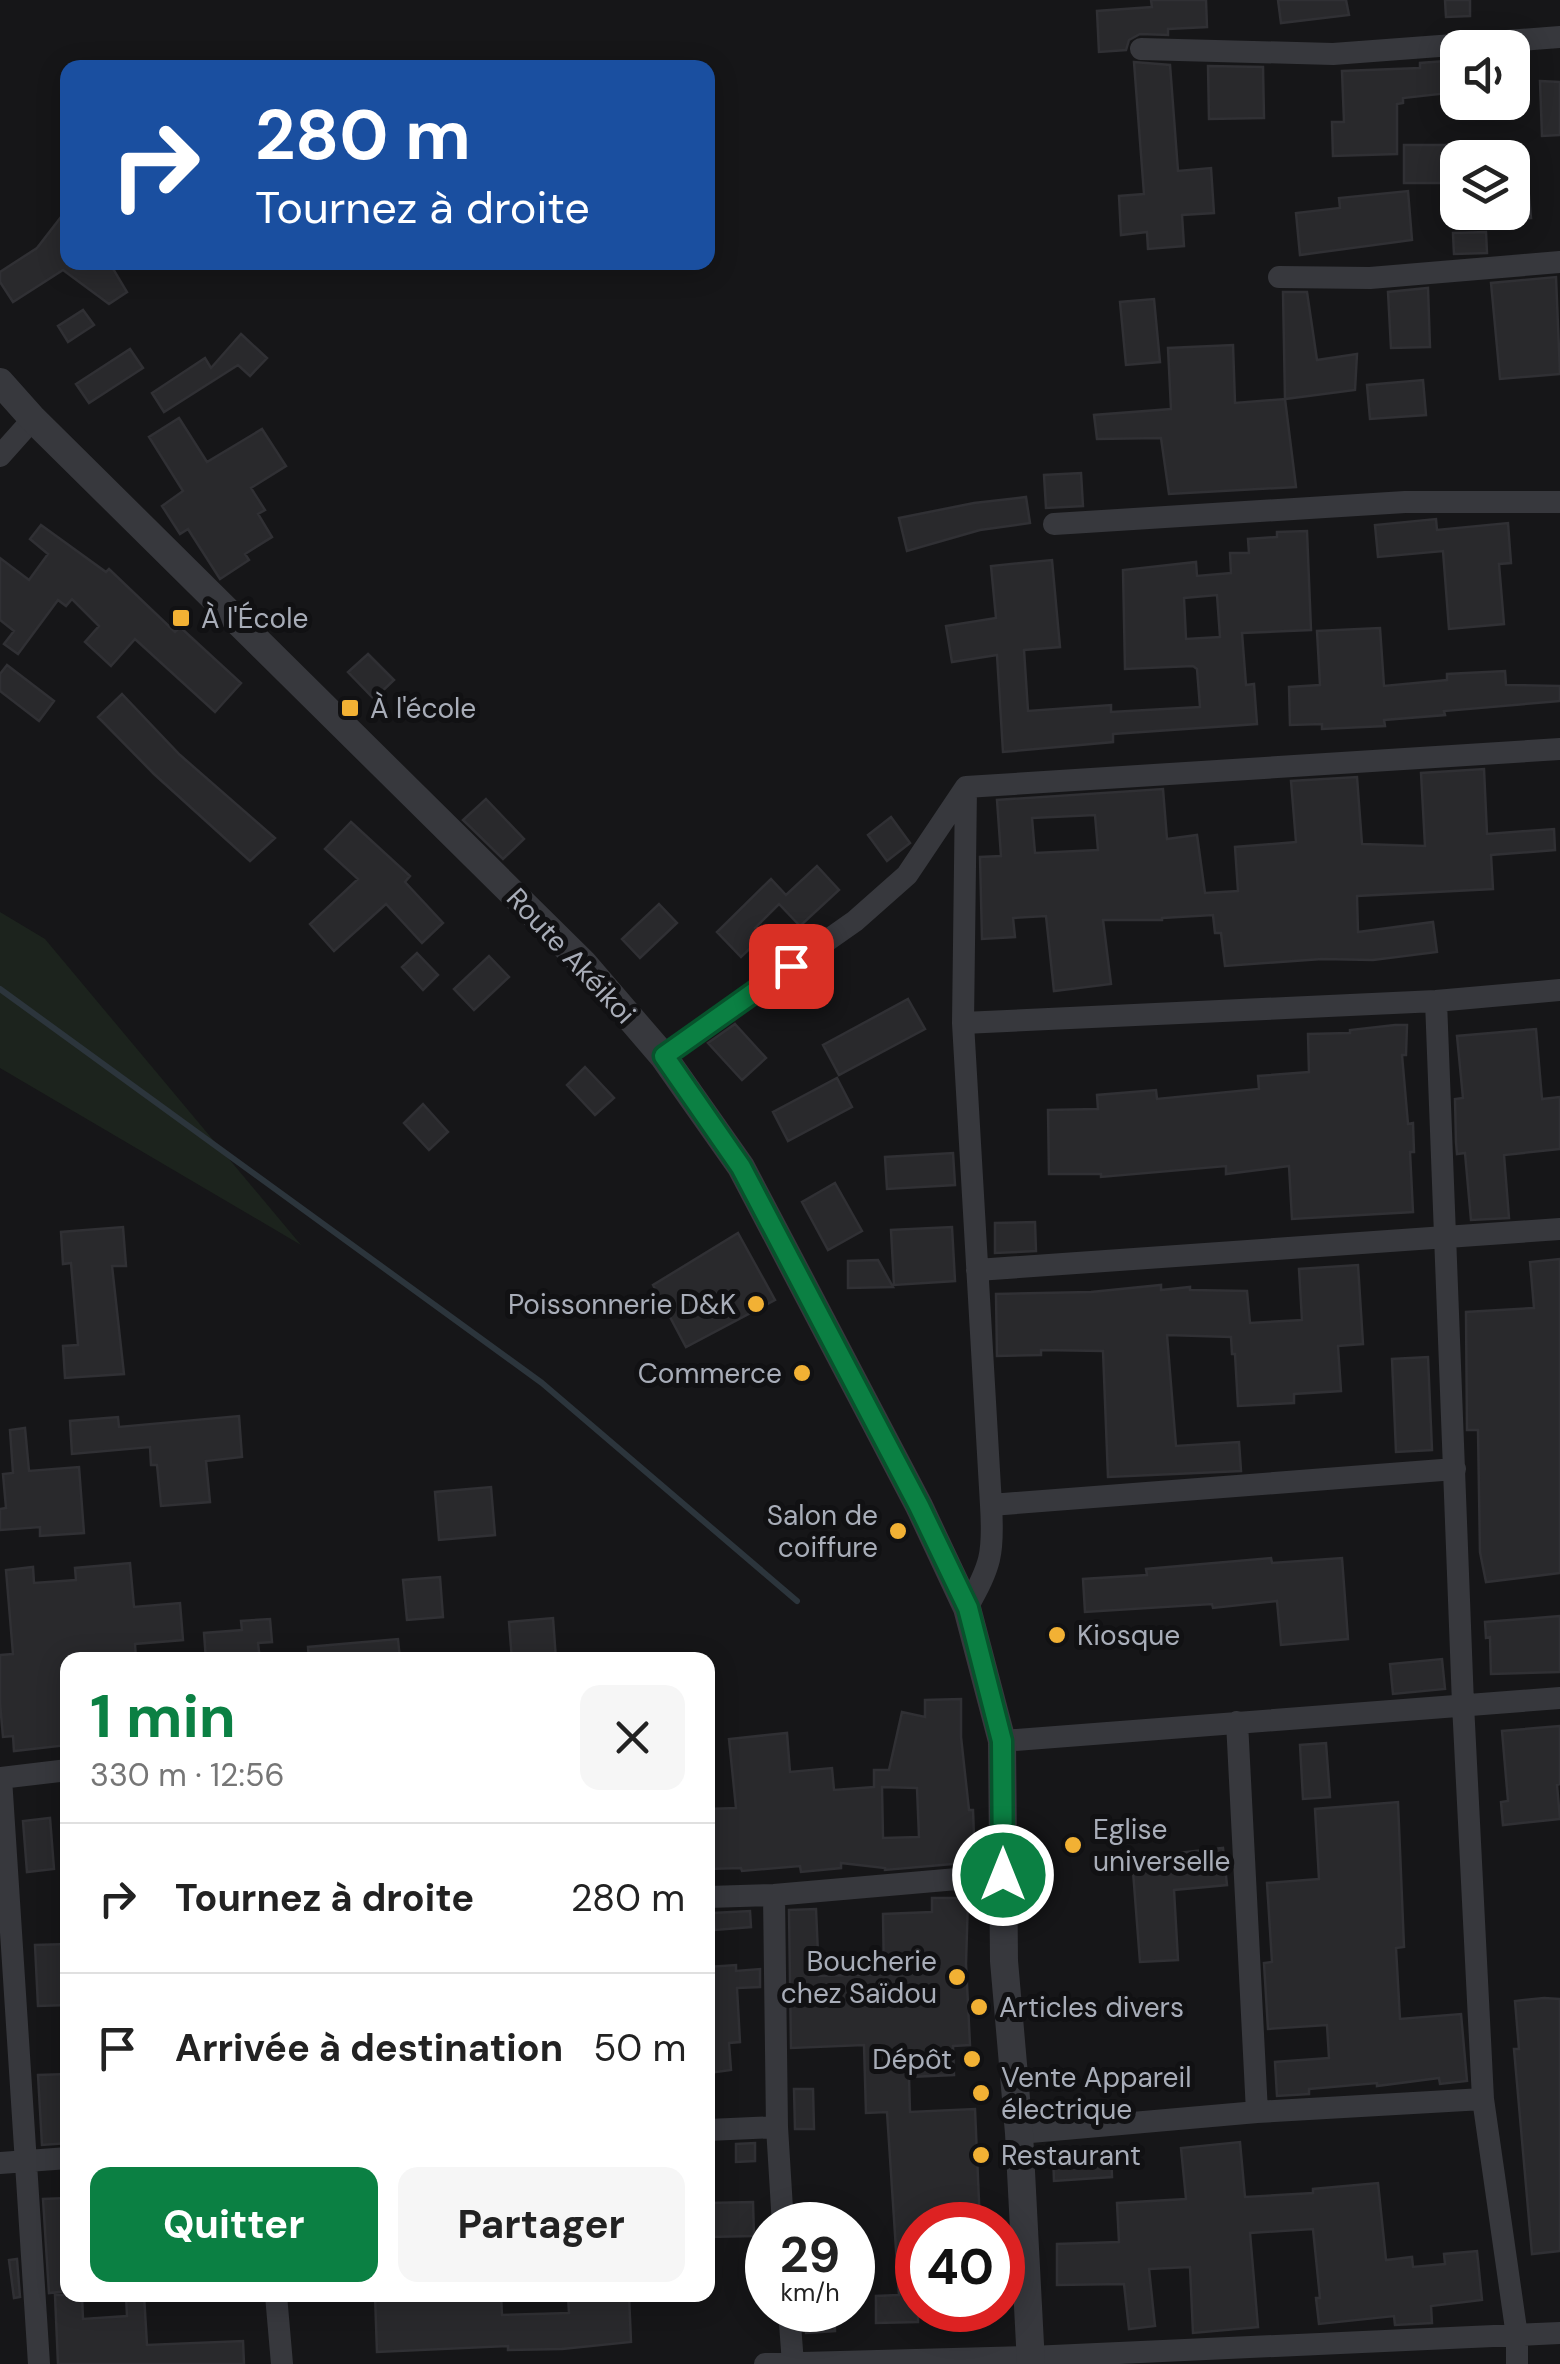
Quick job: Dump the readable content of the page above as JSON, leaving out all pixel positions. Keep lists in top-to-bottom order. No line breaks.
{"streets":{"street":["Route Akéikoi"]},"places":{"transit":["À l'École","À l'école"],"other":["Poissonnerie D&K","Commerce","Salon de coiffure","Kiosque","Eglise universelle","Boucherie chez Saïdou","Articles divers","Dépôt","Vente Appareil électrique","Restaurant"]},"page":{"turn":["280 m","Tournez à droite"],"heading":["1 min","330 m · 12:56"],"list":[{"name":"Tournez à droite","value":"280 m"},{"name":"Arrivée à destination","value":"50 m"}],"buttons":["Quitter","Partager"],"speed":"29 km/h","limit":"40"}}
